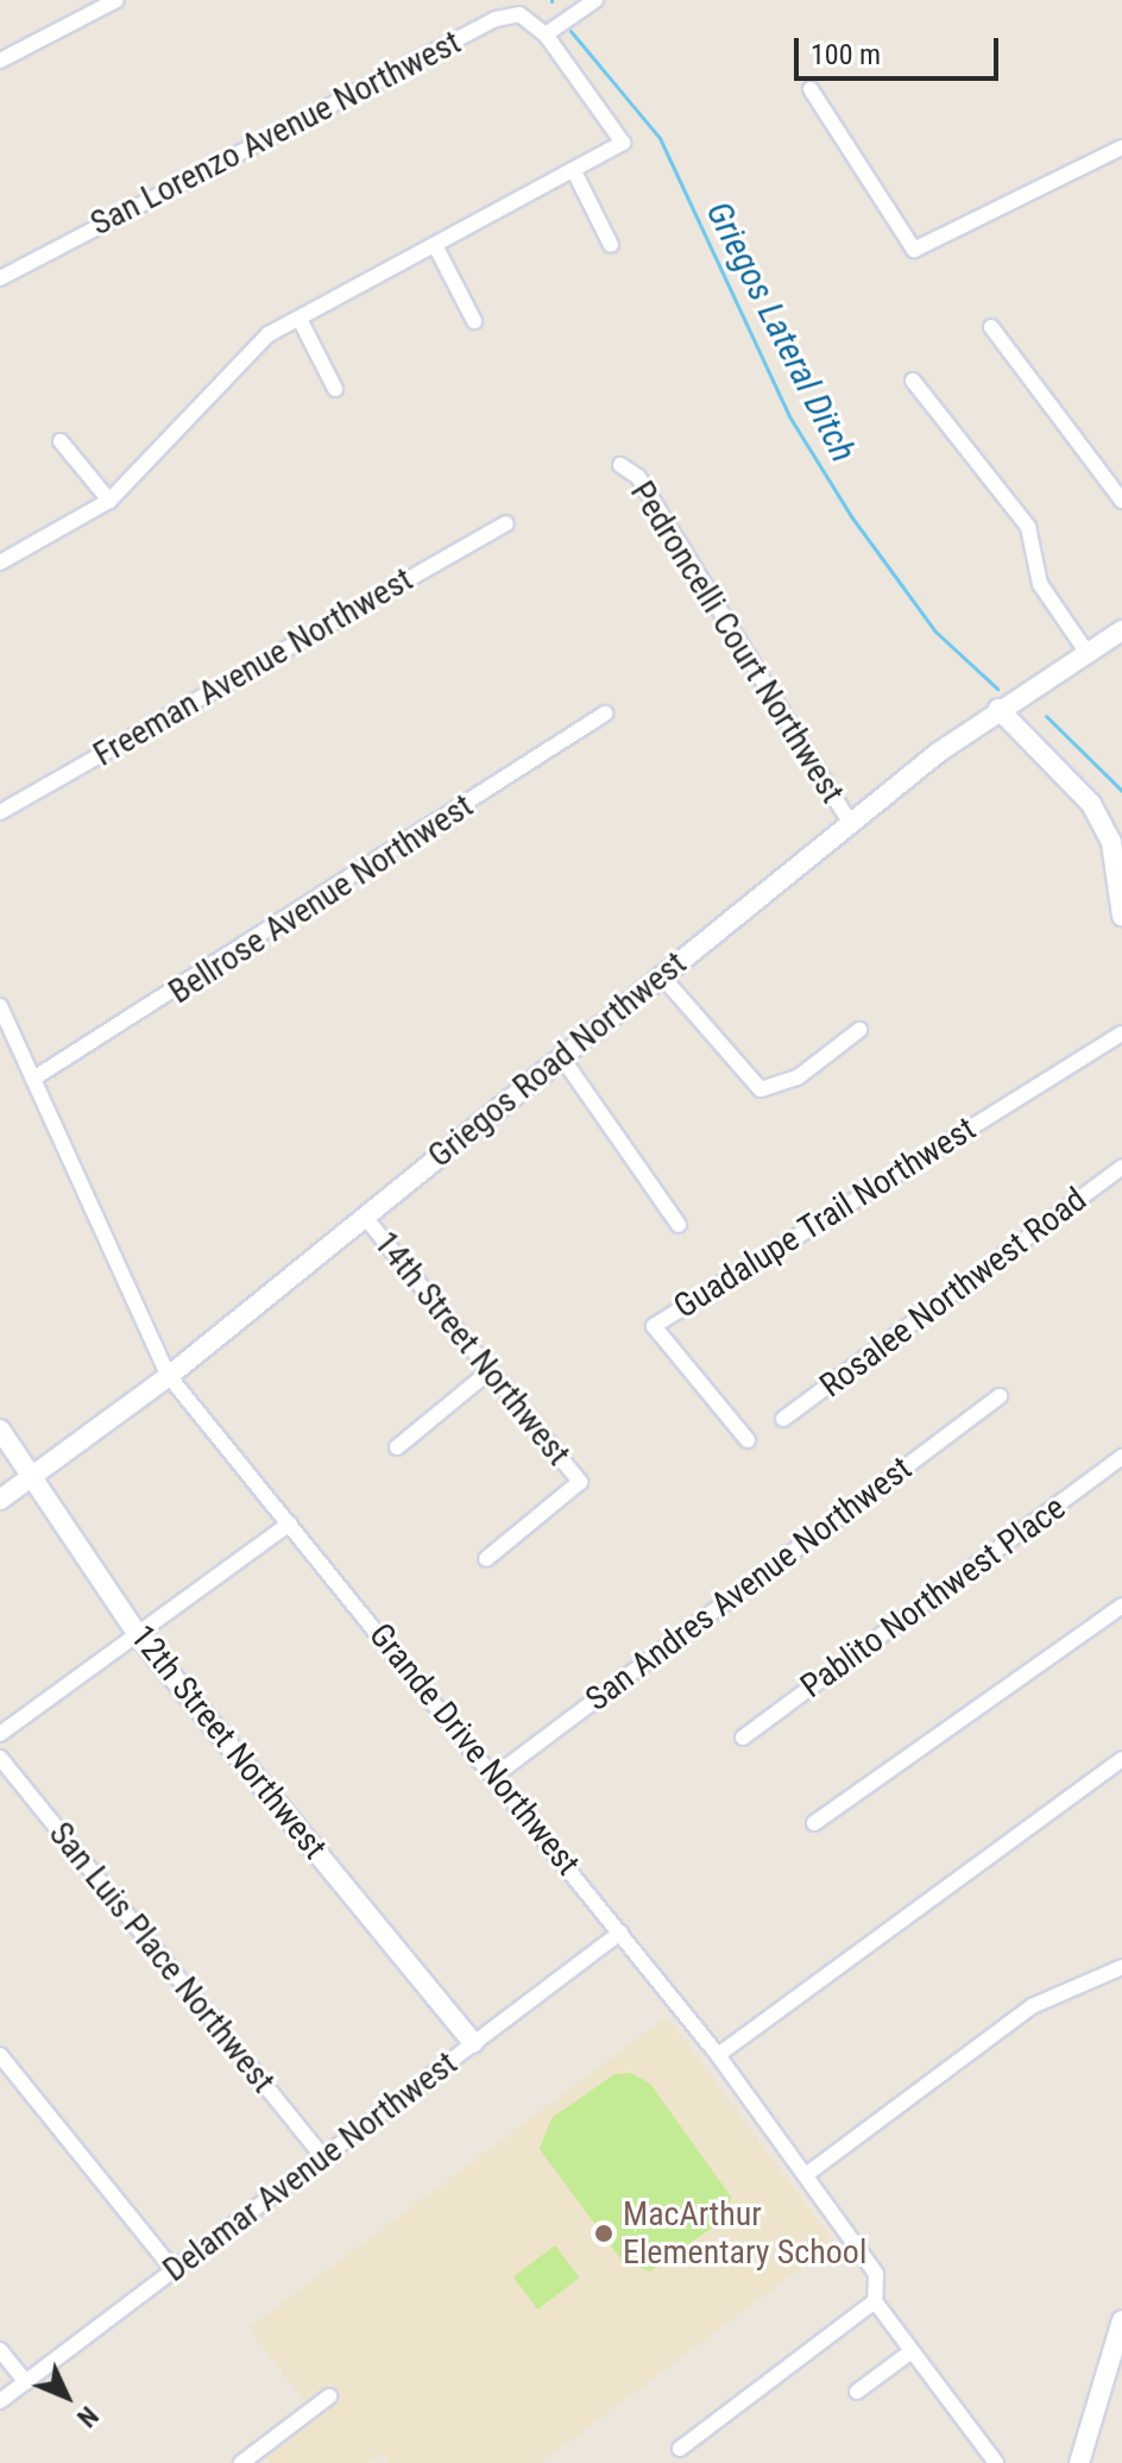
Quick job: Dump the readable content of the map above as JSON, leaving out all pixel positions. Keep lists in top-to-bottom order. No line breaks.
{"streets":{"main road":["Griegos Road Northwest","12th Street Northwest"],"street":["San Lorenzo Avenue Northwest","Pedroncelli Court Northwest","Freeman Avenue Northwest","Bellrose Avenue Northwest","Guadalupe Trail Northwest","Rosalee Northwest Road","14th Street Northwest","San Andres Avenue Northwest","Pablito Northwest Place","Grande Drive Northwest","San Luis Place Northwest","Delamar Avenue Northwest"]},"crossings":[["Pedroncelli Court Northwest","Griegos Road Northwest"],["Bellrose Avenue Northwest","Grande Drive Northwest"],["Griegos Road Northwest","14th Street Northwest"],["Griegos Road Northwest","12th Street Northwest"],["Griegos Road Northwest","Grande Drive Northwest"],["San Andres Avenue Northwest","Grande Drive Northwest"],["12th Street Northwest","Delamar Avenue Northwest"],["Grande Drive Northwest","Delamar Avenue Northwest"],["San Luis Place Northwest","Delamar Avenue Northwest"]],"water":["Griegos Lateral Ditch"],"places":["MacArthur Elementary School"],"scale_bar":"100 m","north":"bottom right"}
